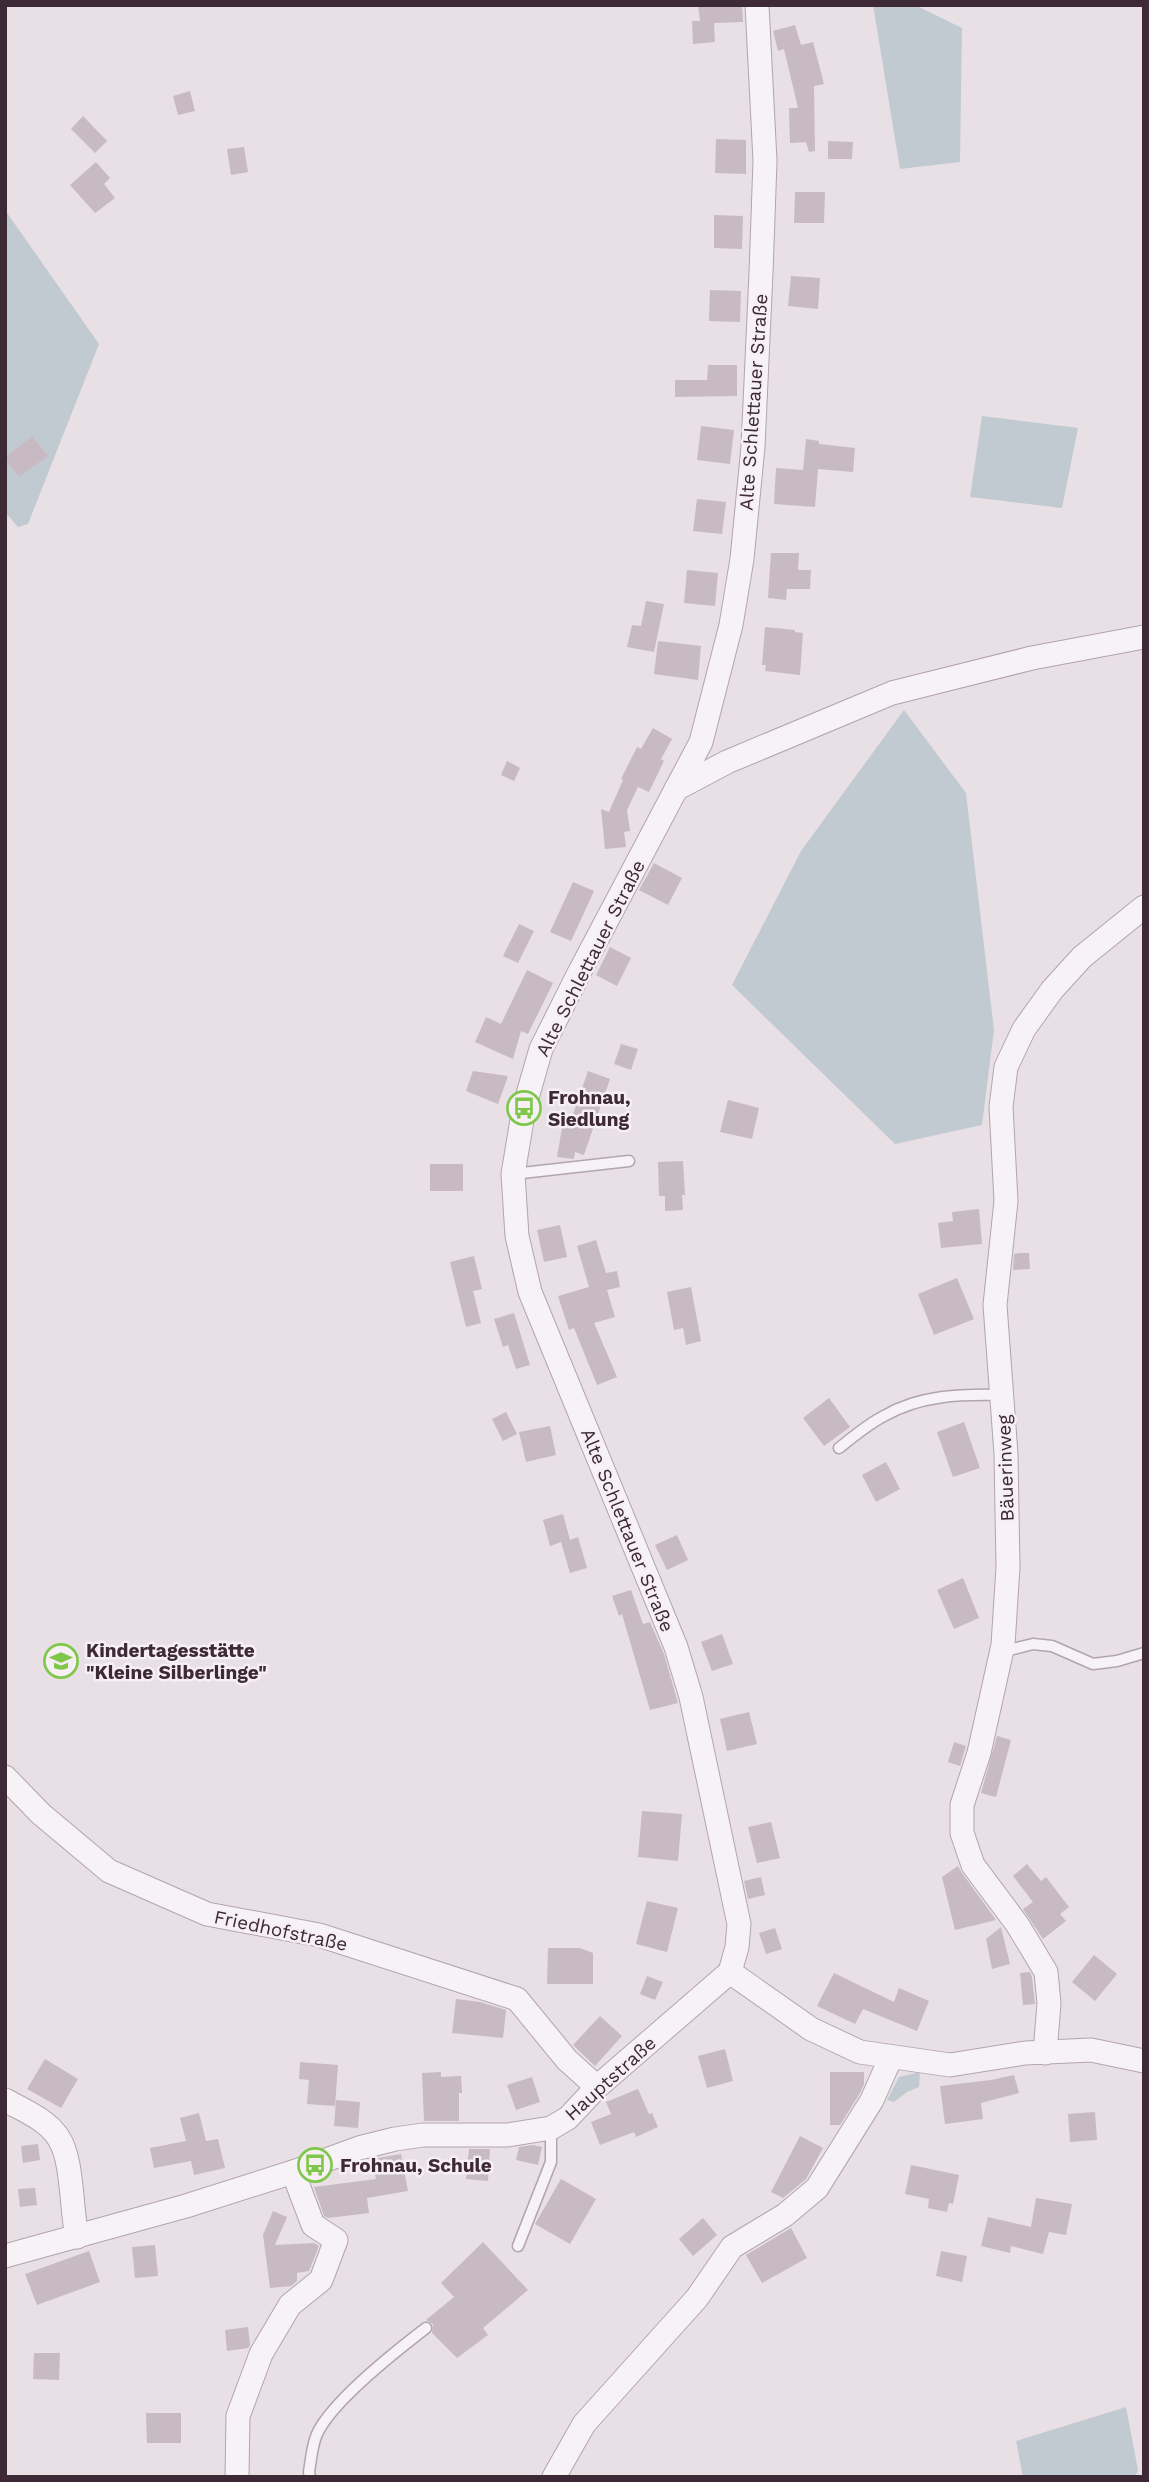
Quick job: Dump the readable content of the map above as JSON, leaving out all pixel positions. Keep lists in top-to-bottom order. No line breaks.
{"streets":{"street":["Alte Schlettauer Straße","Bäuerinweg","Friedhofstraße","Hauptstraße"]},"crossings":[["Alte Schlettauer Straße","Hauptstraße"],["Friedhofstraße","Hauptstraße"]],"places":{"bus stop":["Frohnau, Siedlung","Frohnau, Schule"],"school or university":["Kindertagesstätte \"Kleine Silberlinge\""]}}
